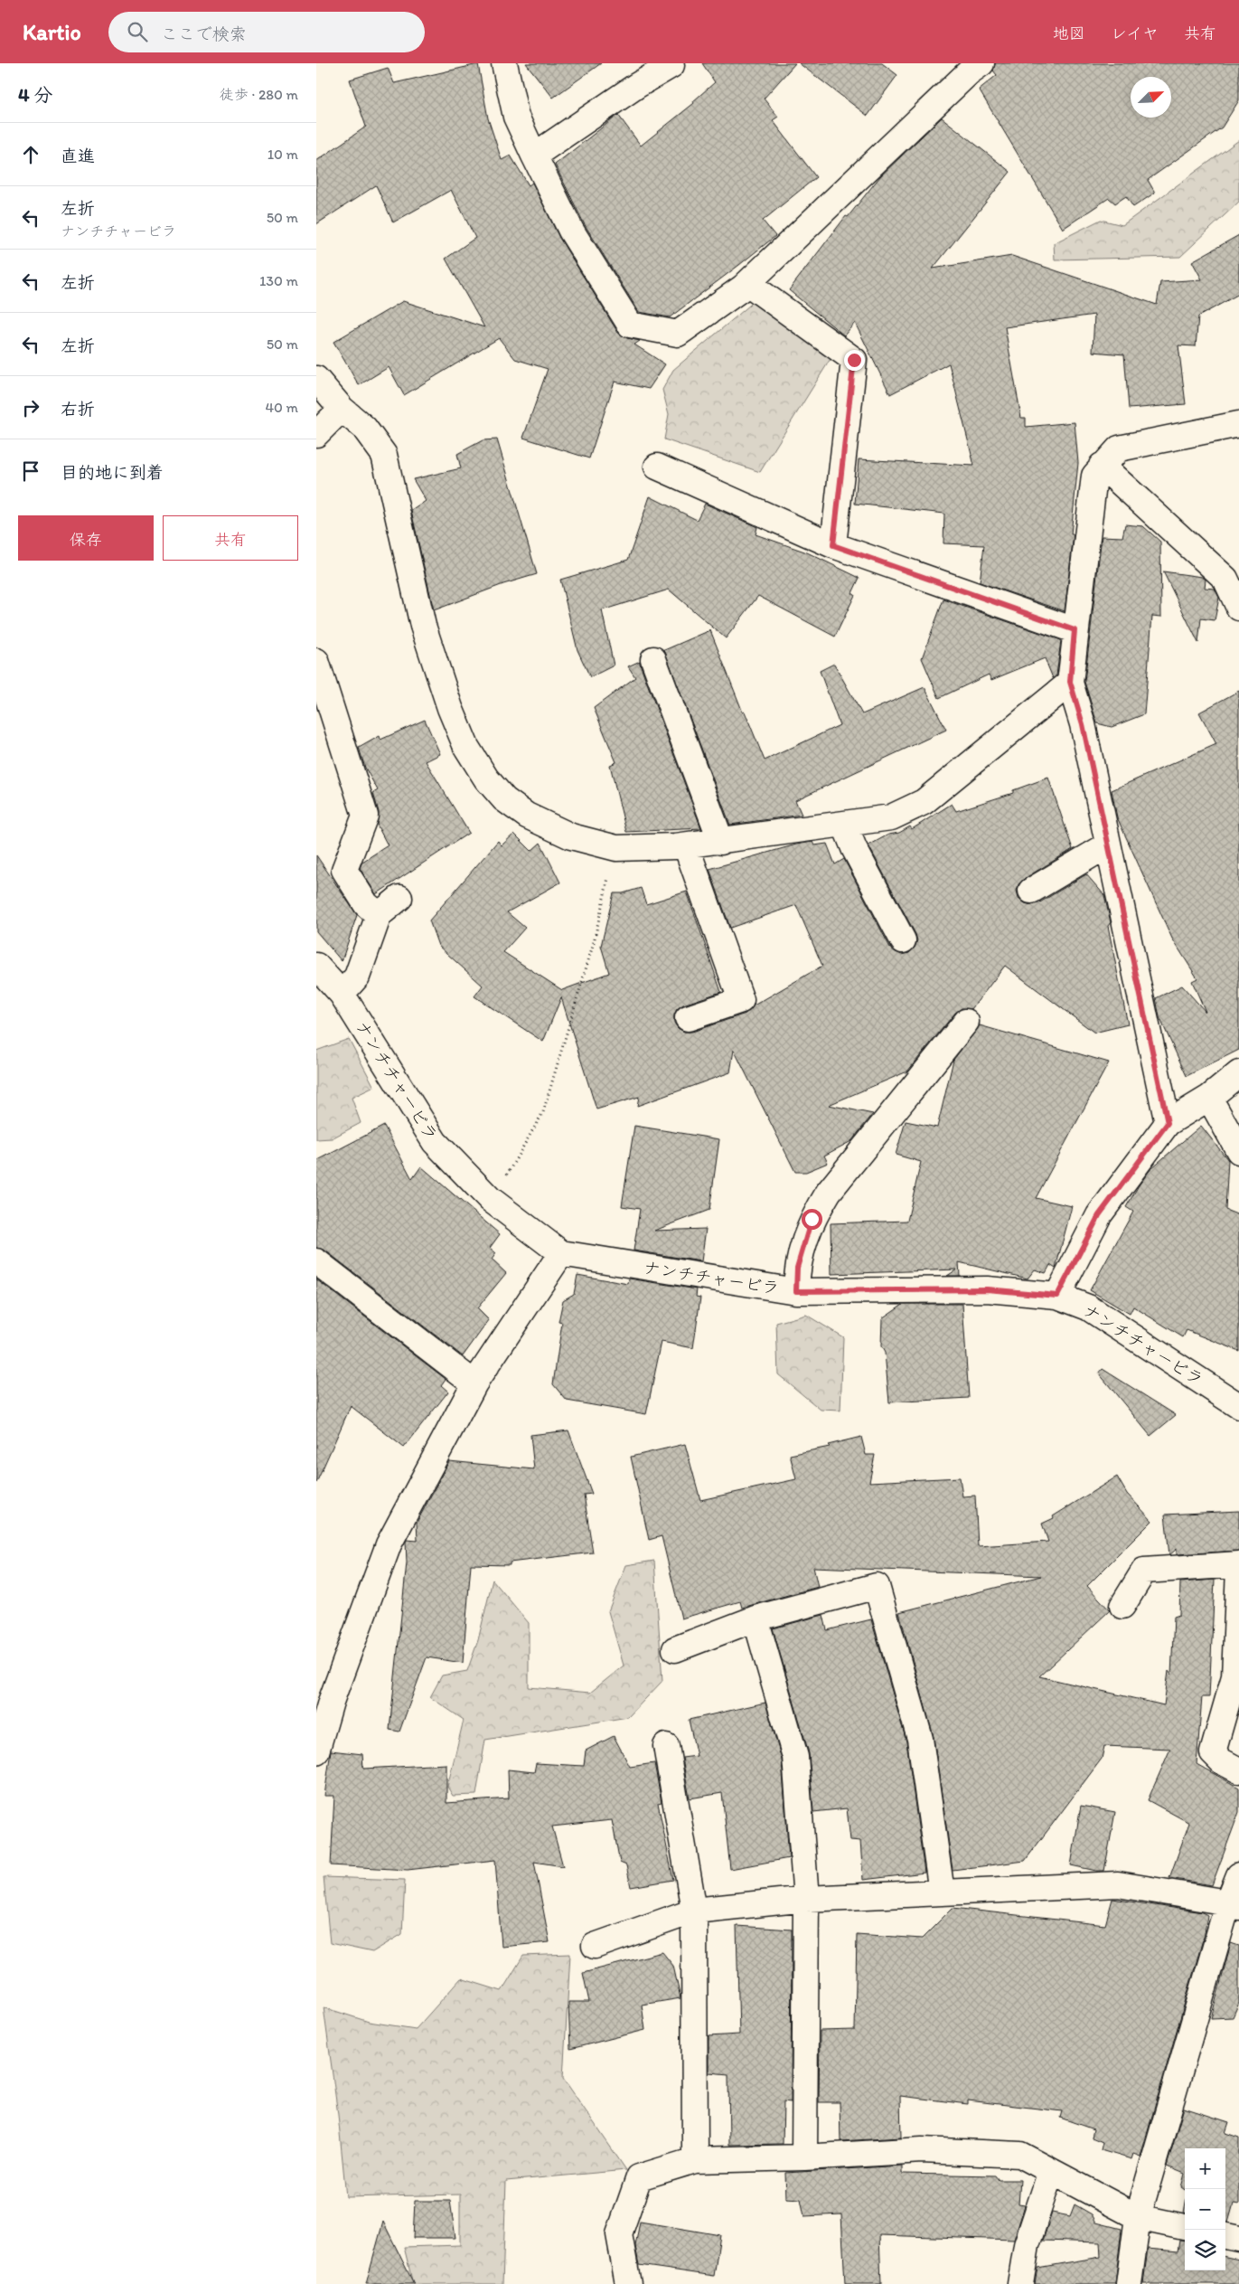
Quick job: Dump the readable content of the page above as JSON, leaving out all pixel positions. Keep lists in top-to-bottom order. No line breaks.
{"streets":{"street":["ナンチチャービラ"]},"north":"top right","page":{"header":"Kartio","search":"ここで検索","nav":["地図","レイヤ","共有"],"heading":["4 分","徒歩 · 280 m"],"list":[["直進","10 m"],["左折","ナンチチャービラ","50 m"],["左折","130 m"],["左折","50 m"],["右折","40 m"],"目的地に到着"],"buttons":["保存","共有"],"map_buttons":["+","−"]}}
